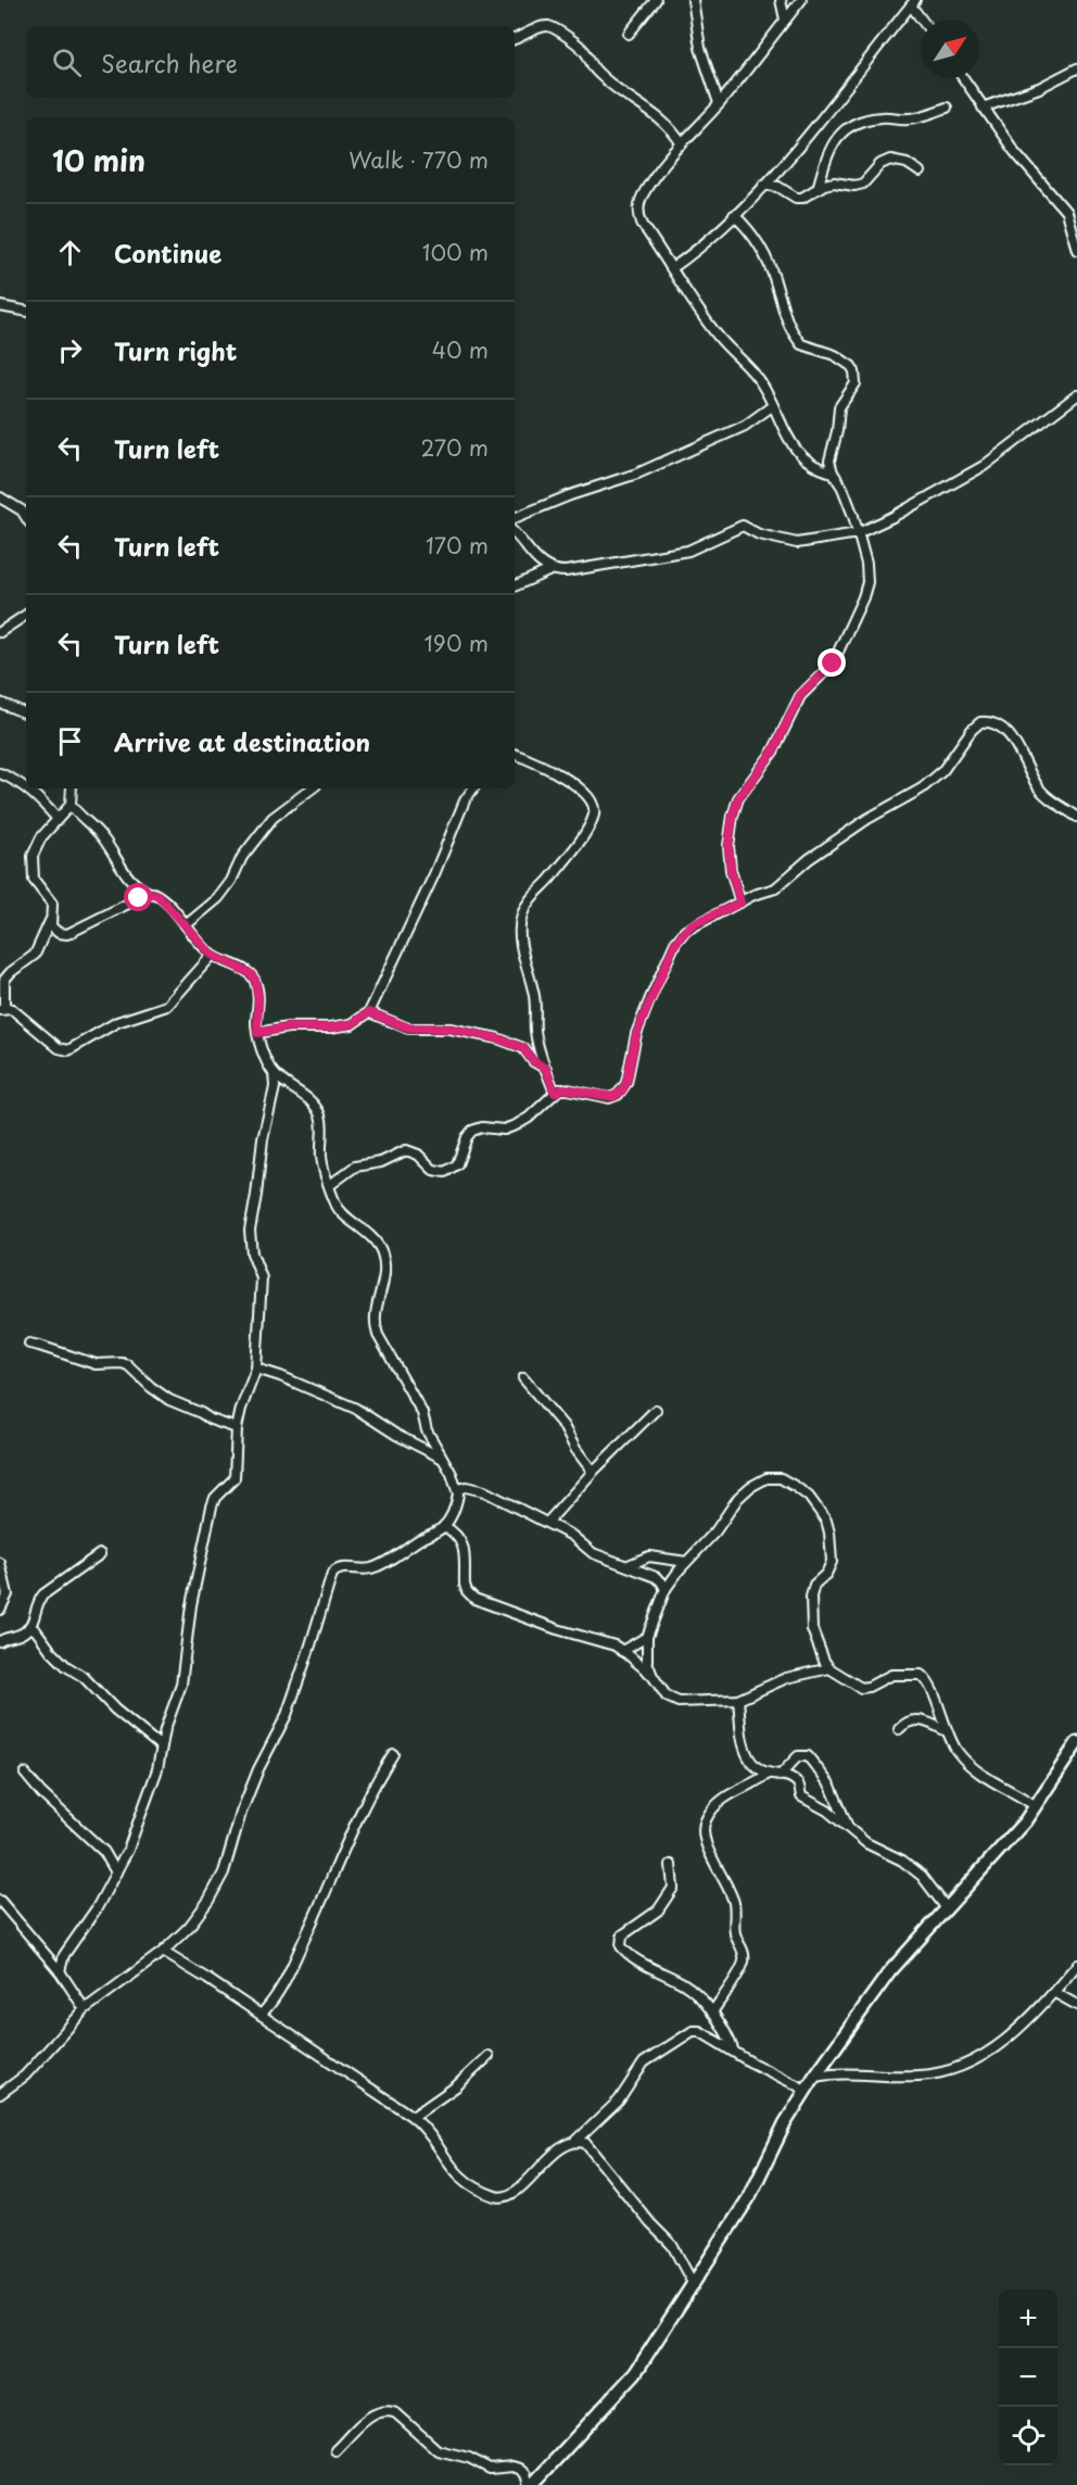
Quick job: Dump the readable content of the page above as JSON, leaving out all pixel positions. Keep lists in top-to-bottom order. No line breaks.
{"north":"top right","page":{"search":"Search here","heading":["10 min","Walk · 770 m"],"list":[["Continue","100 m"],["Turn right","40 m"],["Turn left","270 m"],["Turn left","170 m"],["Turn left","190 m"],"Arrive at destination"],"map_buttons":["+","−"]}}
